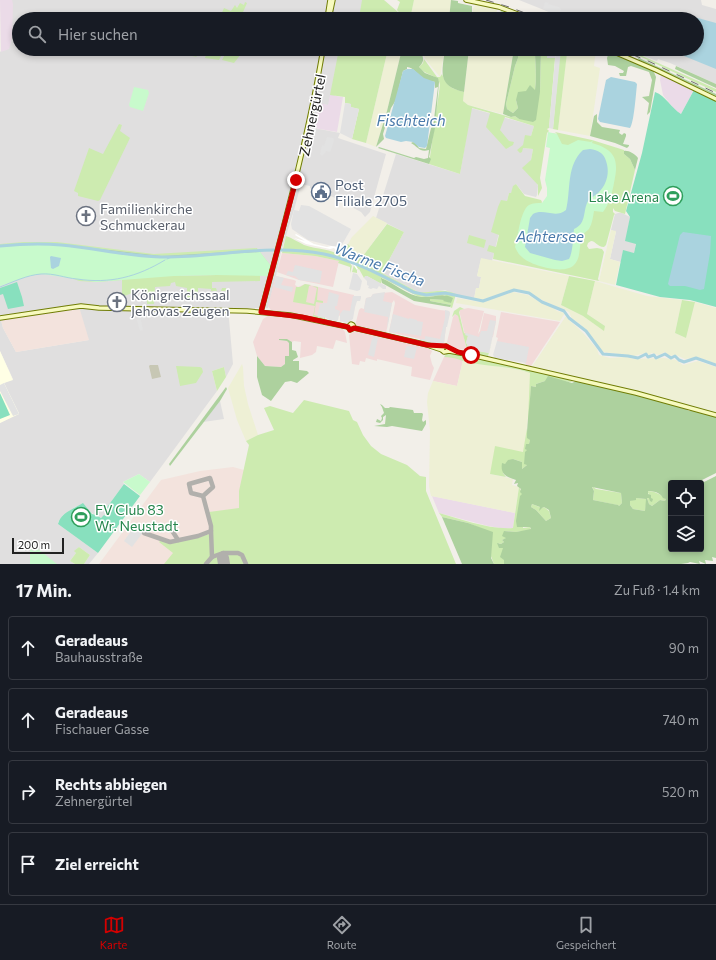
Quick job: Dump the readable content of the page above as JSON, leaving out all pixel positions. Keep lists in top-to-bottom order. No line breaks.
{"streets":{"main road":["Zehnergürtel"]},"water":["Fischteich","Achtersee","Warme Fischa"],"places":{"public building":["Post Filiale 2705"],"sports":["Lake Arena","FV Club 83 Wr. Neustadt"],"church":["Familienkirche Schmuckerau","Königreichssaal Jehovas Zeugen"]},"scale_bar":"200 m","page":{"search":"Hier suchen","scale":"200 m","heading":["17 Min.","Zu Fuß · 1.4 km"],"list":[["Geradeaus","Bauhausstraße","90 m"],["Geradeaus","Fischauer Gasse","740 m"],["Rechts abbiegen","Zehnergürtel","520 m"],"Ziel erreicht"],"nav":["Karte","Route","Gespeichert"]}}
